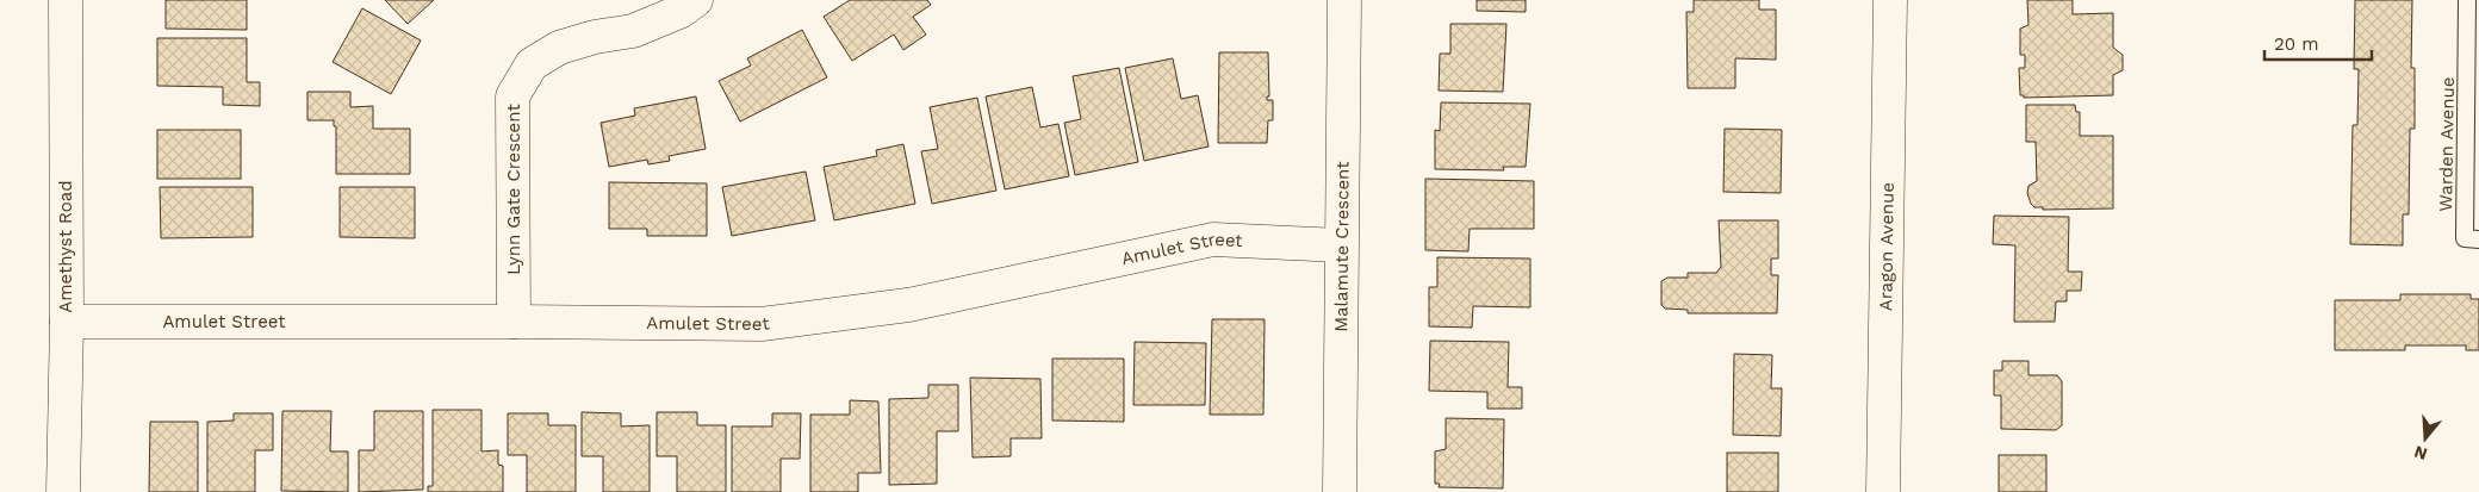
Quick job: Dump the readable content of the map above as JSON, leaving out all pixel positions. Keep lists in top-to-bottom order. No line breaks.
{"streets":{"street":["Lynn Gate Crescent","Malamute Crescent","Aragon Avenue","Amethyst Road","Amulet Street"],"lane":["Warden Avenue"]},"crossings":[["Lynn Gate Crescent","Amulet Street"],["Malamute Crescent","Amulet Street"],["Amethyst Road","Amulet Street"]],"scale_bar":"20 m","north":"bottom"}
